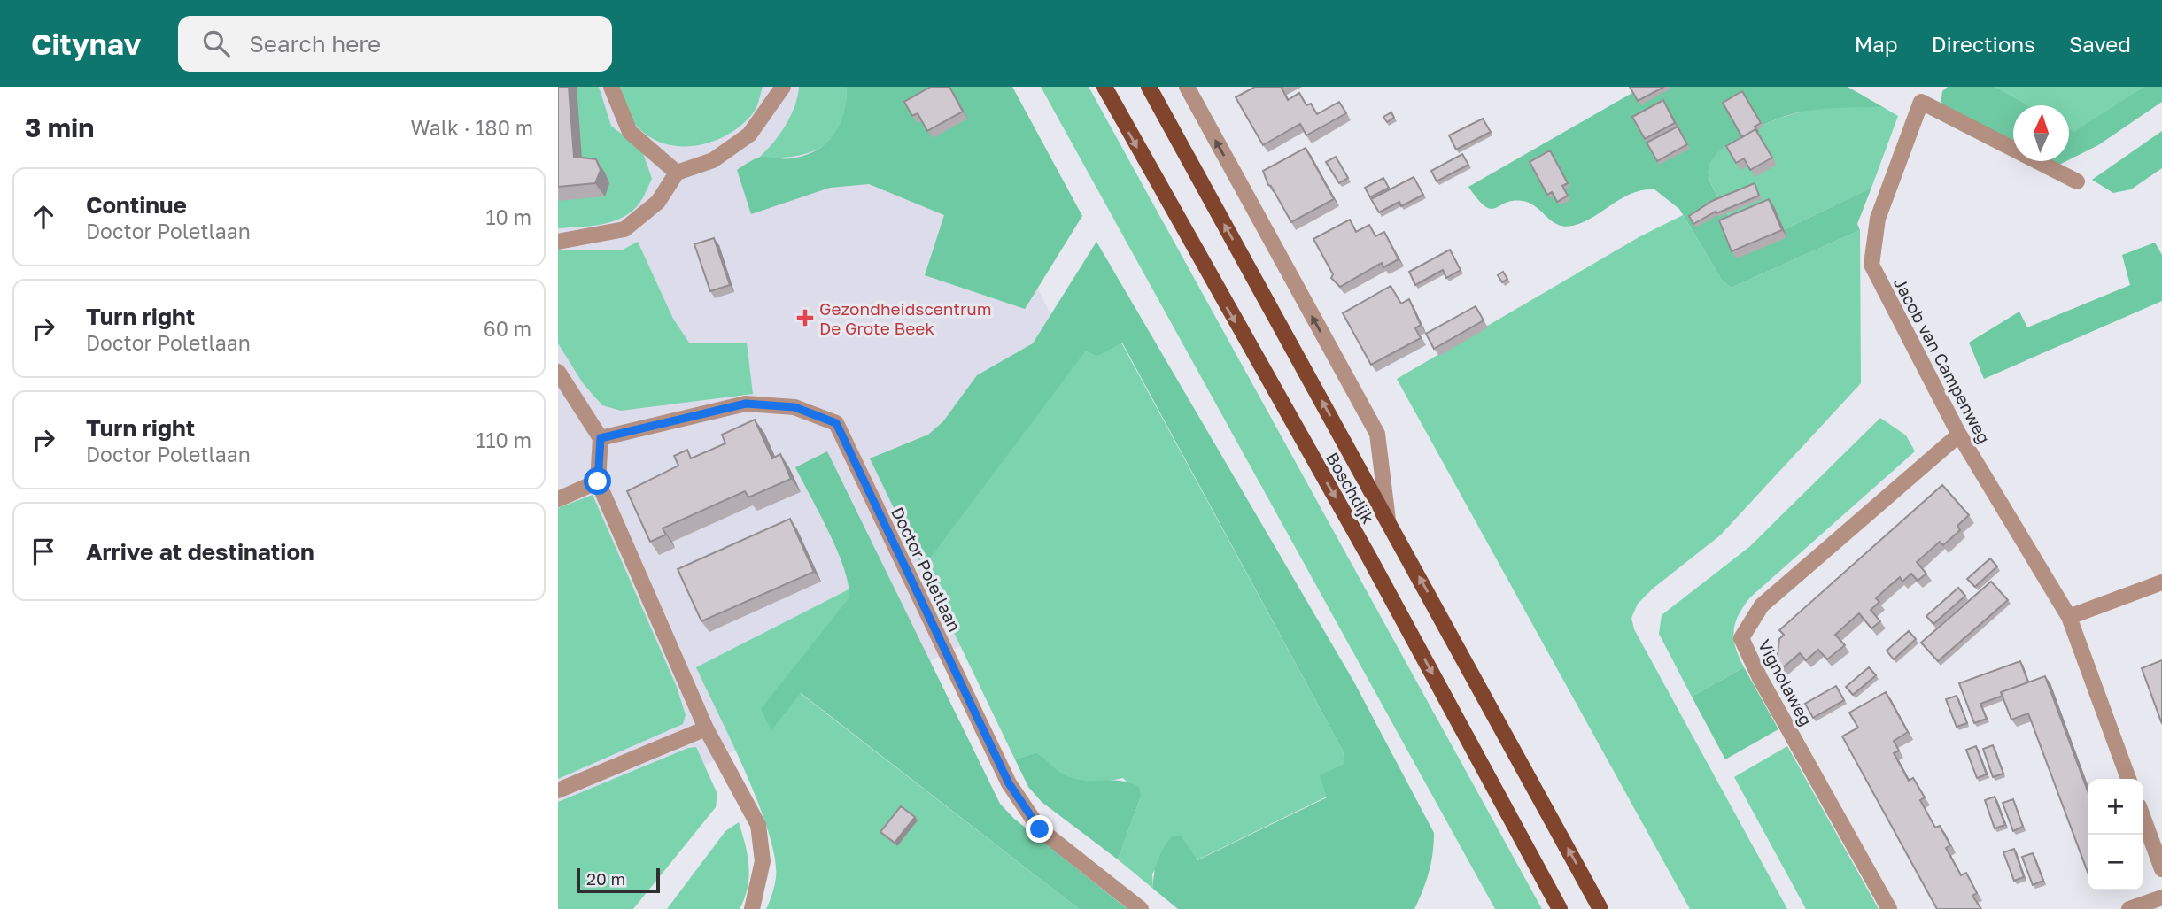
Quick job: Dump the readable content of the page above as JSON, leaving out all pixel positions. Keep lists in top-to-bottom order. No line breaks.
{"streets":{"main road":["Boschdijk"],"street":["Jacob van Campenweg","Doctor Poletlaan","Vignolaweg"]},"crossings":[["Jacob van Campenweg","Vignolaweg"]],"places":{"health":["Gezondheidscentrum De Grote Beek"]},"scale_bar":"20 m","north":"top","page":{"header":"Citynav","search":"Search here","nav":["Map","Directions","Saved"],"heading":["3 min","Walk · 180 m"],"list":[["Continue","Doctor Poletlaan","10 m"],["Turn right","Doctor Poletlaan","60 m"],["Turn right","Doctor Poletlaan","110 m"],"Arrive at destination"],"map_buttons":["+","−"],"scale":"20 m"}}
